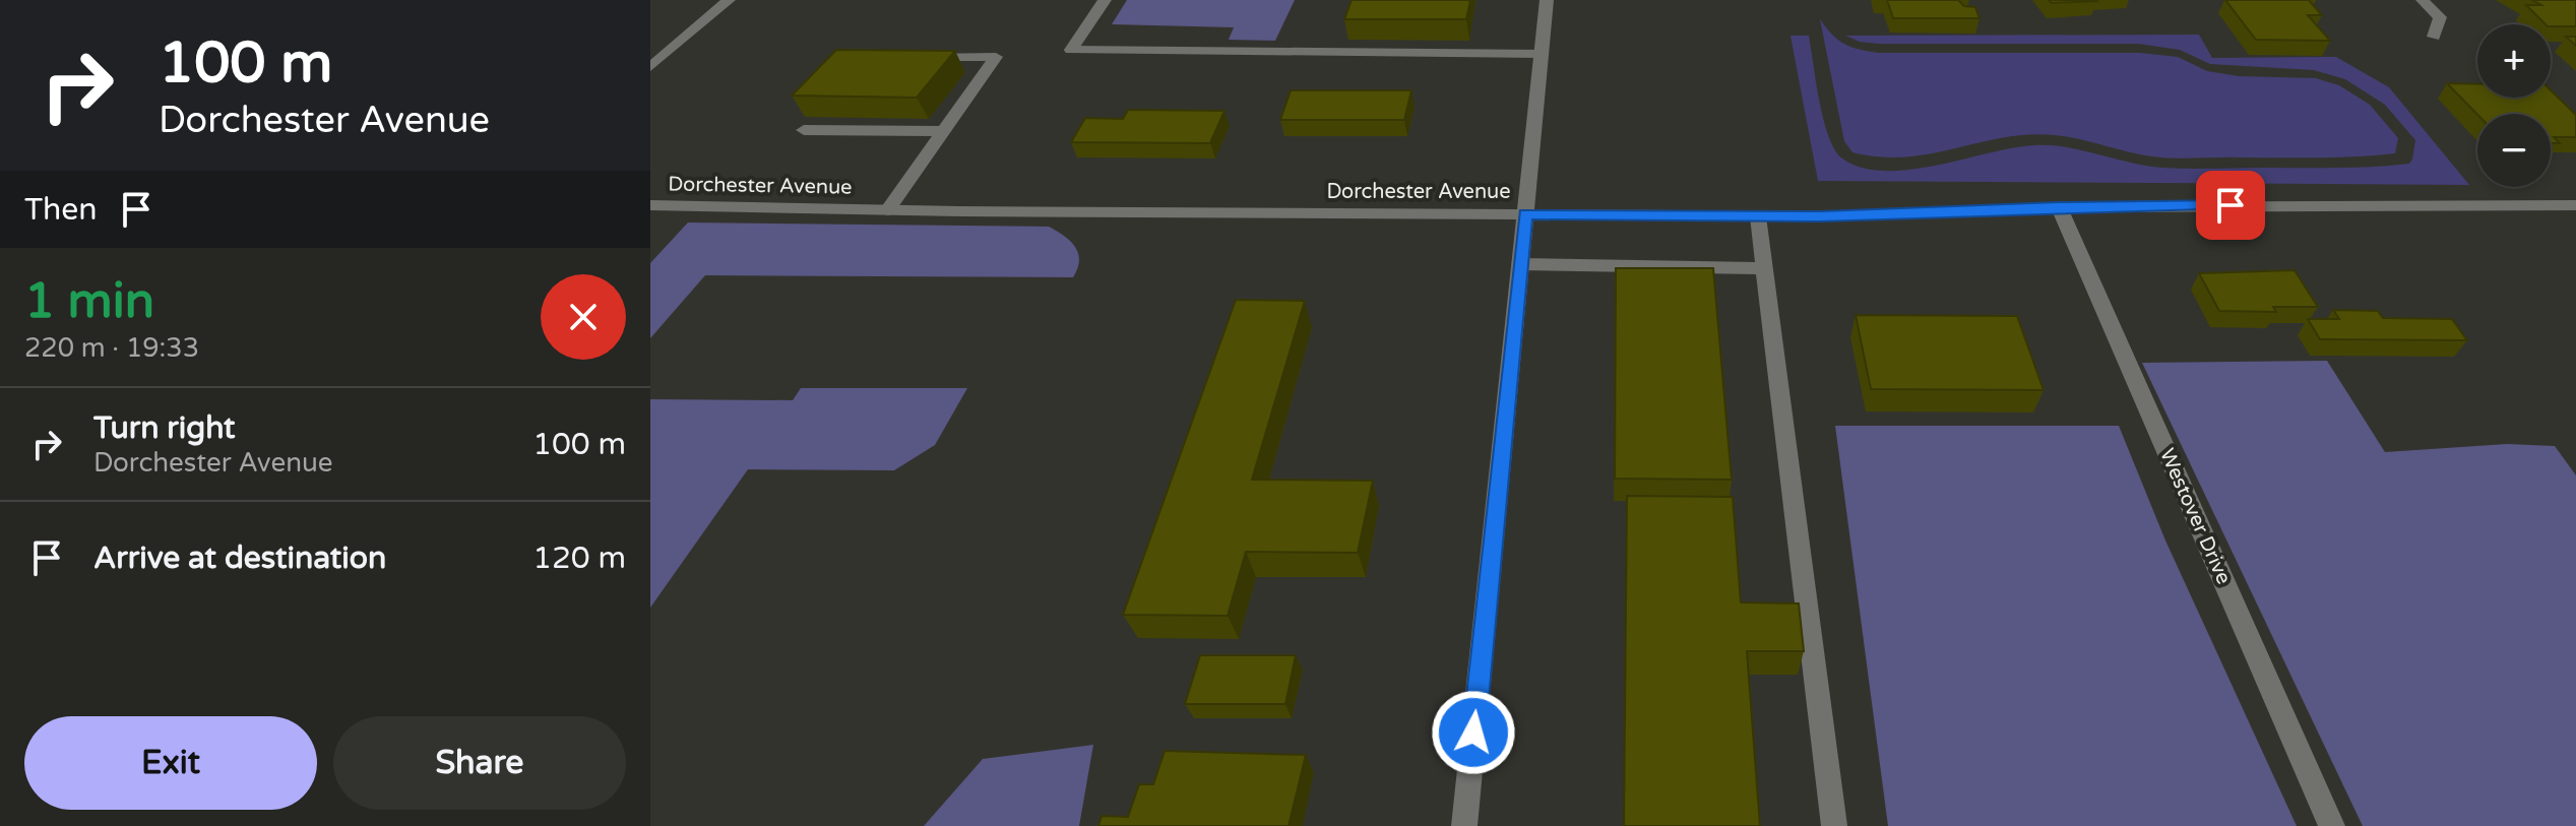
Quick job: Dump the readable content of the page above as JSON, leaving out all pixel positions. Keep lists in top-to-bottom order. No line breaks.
{"streets":{"street":["Dorchester Avenue","Westover Drive"]},"crossings":[["Dorchester Avenue","Westover Drive"]],"page":{"turn":["100 m","Dorchester Avenue"],"map_buttons":["+","−"],"then":"Then","heading":["1 min","220 m · 19:33"],"list":[{"name":"Turn right","note":"Dorchester Avenue","value":"100 m"},{"name":"Arrive at destination","value":"120 m"}],"buttons":["Exit","Share"]}}
